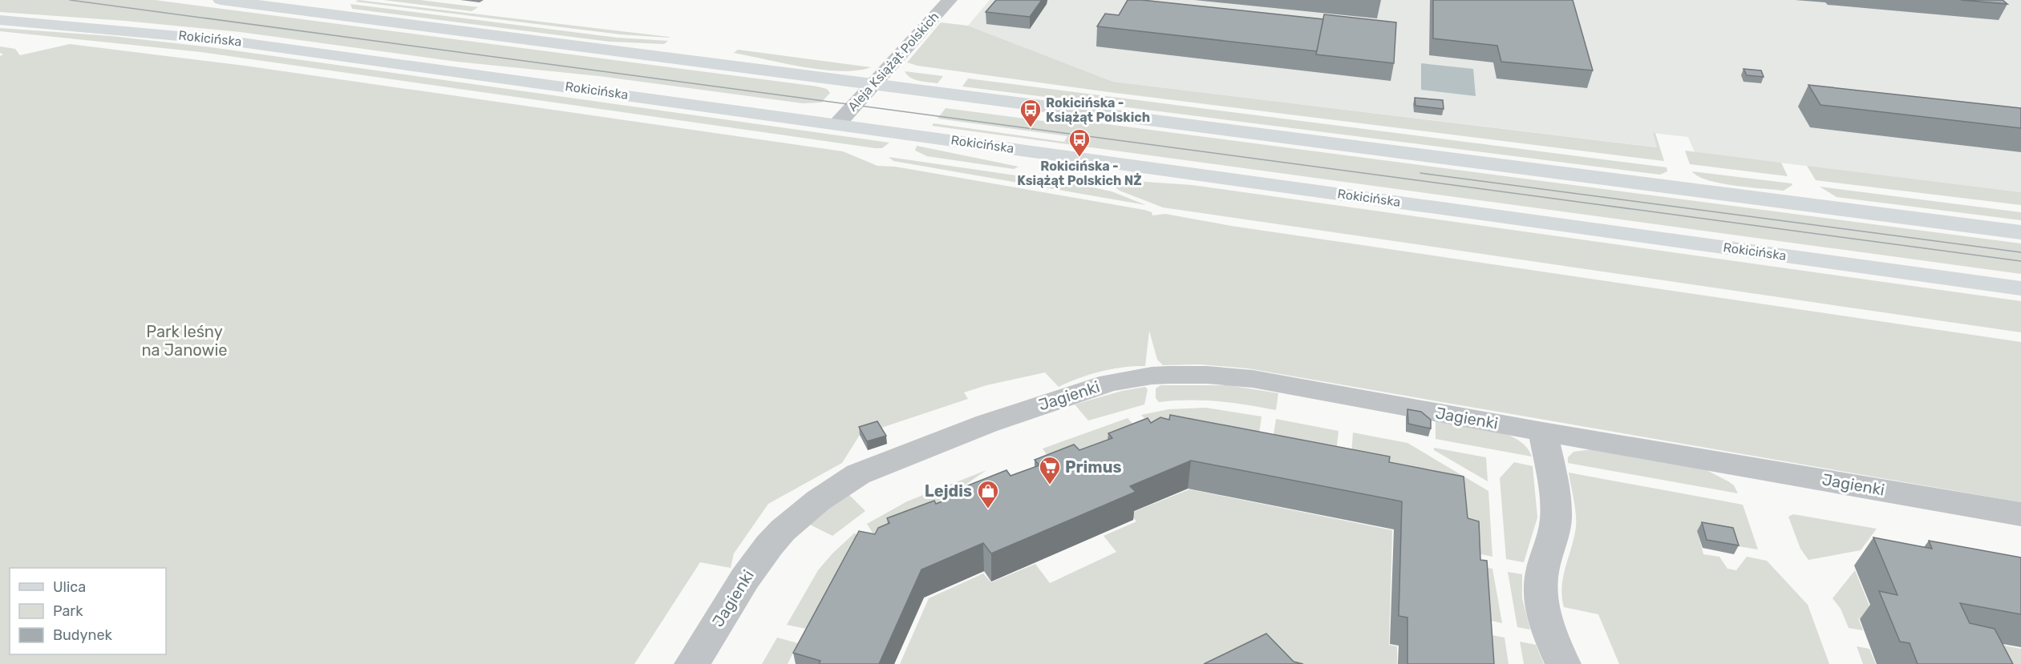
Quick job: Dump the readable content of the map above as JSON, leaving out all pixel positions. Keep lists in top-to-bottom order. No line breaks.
{"streets":{"main road":["Rokicińska"],"street":["Aleja Książąt Polskich","Jagienki"]},"crossings":[["Rokicińska","Aleja Książąt Polskich"]],"parks":["Park leśny na Janowie"],"places":{"bus stop":["Rokicińska - Książąt Polskich","Rokicińska - Książąt Polskich NŻ"],"supermarket":["Primus"],"shop":["Lejdis"]},"legend":["Ulica","Park","Budynek"]}
